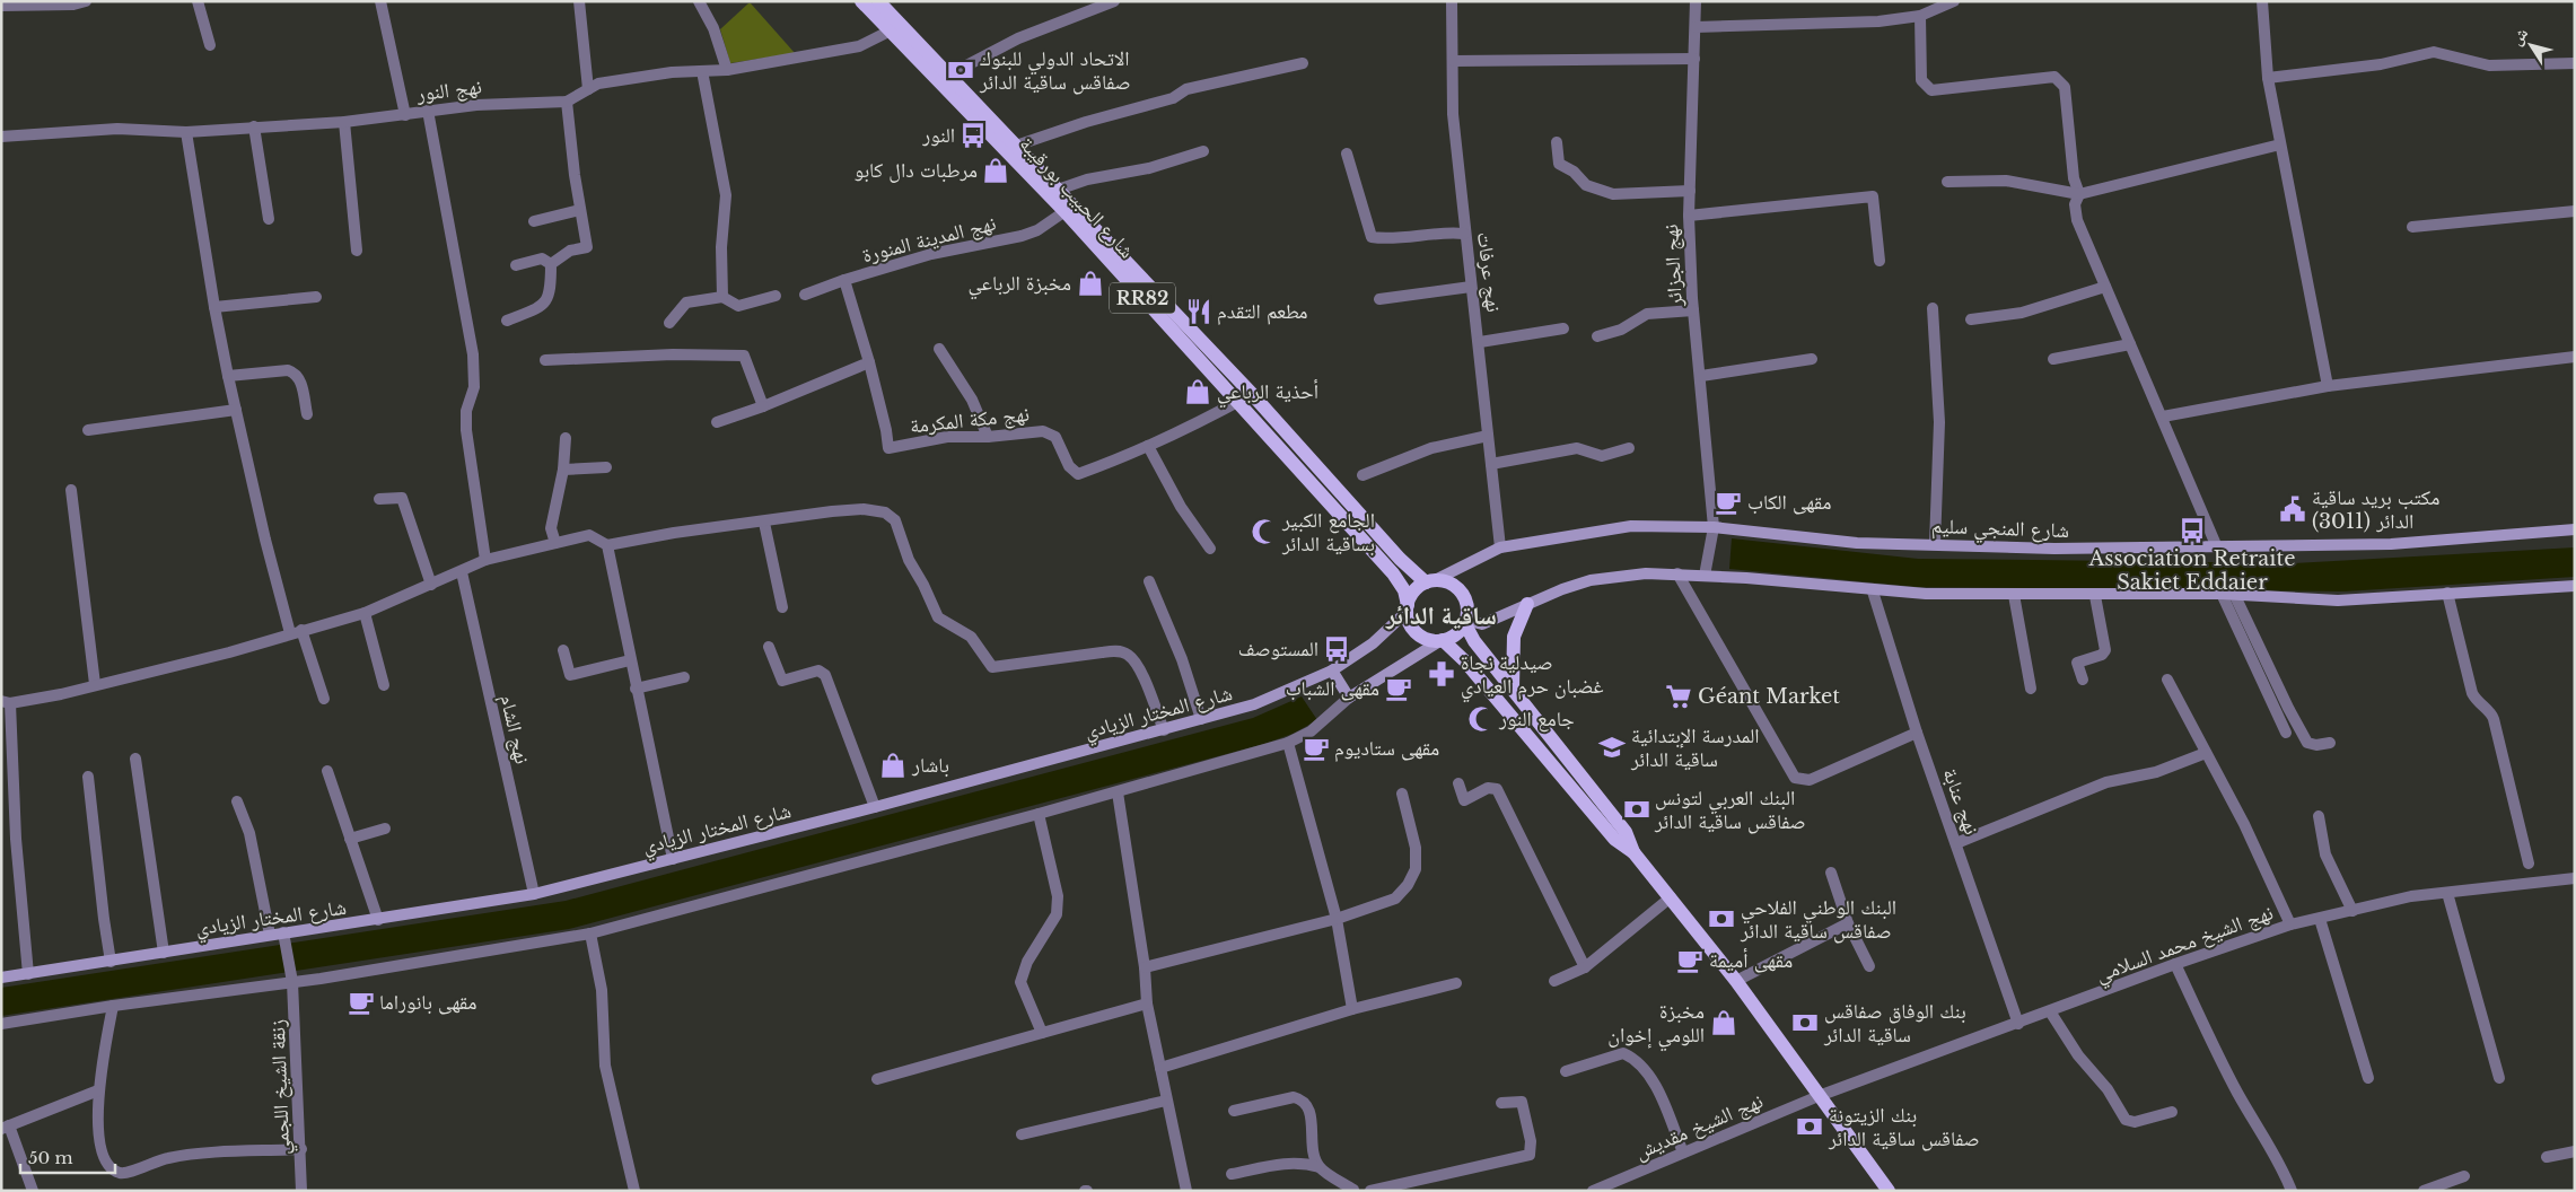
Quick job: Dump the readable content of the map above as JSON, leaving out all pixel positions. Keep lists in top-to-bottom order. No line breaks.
{"streets":{"main road":["شارع الحبيب بورقيبة","RR82","شارع المنجي سليم","شارع المختار الزيادي"],"street":["نهج النور","نهج المدينة المنورة","نهج الجزائر","نهج عرفات","نهج مكة المكرمة","نهج الشام","نهج عنابة","نهج الشيخ محمد السلامي","زنقة الشيخ اللجمي","نهج الشيخ مقديش"]},"crossings":[["نهج النور","شارع الحبيب بورقيبة"],["شارع الحبيب بورقيبة","نهج المدينة المنورة"],["شارع الحبيب بورقيبة","نهج مكة المكرمة"],["شارع الحبيب بورقيبة","شارع المنجي سليم"],["شارع الحبيب بورقيبة","شارع المختار الزيادي"],["شارع الحبيب بورقيبة","نهج الشيخ محمد السلامي"],["شارع الحبيب بورقيبة","نهج الشيخ مقديش"],["نهج المدينة المنورة","نهج مكة المكرمة"],["نهج الجزائر","شارع المنجي سليم"],["نهج عرفات","شارع المنجي سليم"],["شارع المنجي سليم","شارع المختار الزيادي"],["شارع المختار الزيادي","نهج الشام"],["شارع المختار الزيادي","زنقة الشيخ اللجمي"],["نهج عنابة","نهج الشيخ محمد السلامي"],["نهج الشيخ محمد السلامي","نهج الشيخ مقديش"]],"districts":["ساقية الدائر"],"places":{"bank":["الاتحاد الدولي للبنوك صفاقس ساقية الدائر","البنك العربي لتونس صفاقس ساقية الدائر","البنك الوطني الفلاحي صفاقس ساقية الدائر","بنك الوفاق صفاقس ساقية الدائر","بنك الزيتونة صفاقس ساقية الدائر"],"bus stop":["النور","Association Retraite Sakiet Eddaier","المستوصف"],"shop":["مرطبات دال كابو","مخبزة الرباعي","أحذية الرباعي","باشار","مخبزة اللومي إخوان"],"restaurant":["مطعم التقدم"],"cafe":["مقهى الكاب","مقهى الشباب","مقهى ستاديوم","مقهى أميمة","مقهى بانوراما"],"public building":["مكتب بريد ساقية الدائر (3011)"],"mosque":["الجامع الكبير بساقية الدائر","جامع النور"],"pharmacy":["صيدلية نجاة غضبان حرم العيادي"],"supermarket":["Géant Market"],"school or university":["المدرسة الإبتدائية ساقية الدائر"]},"scale_bar":"50 m","north":"top left"}
